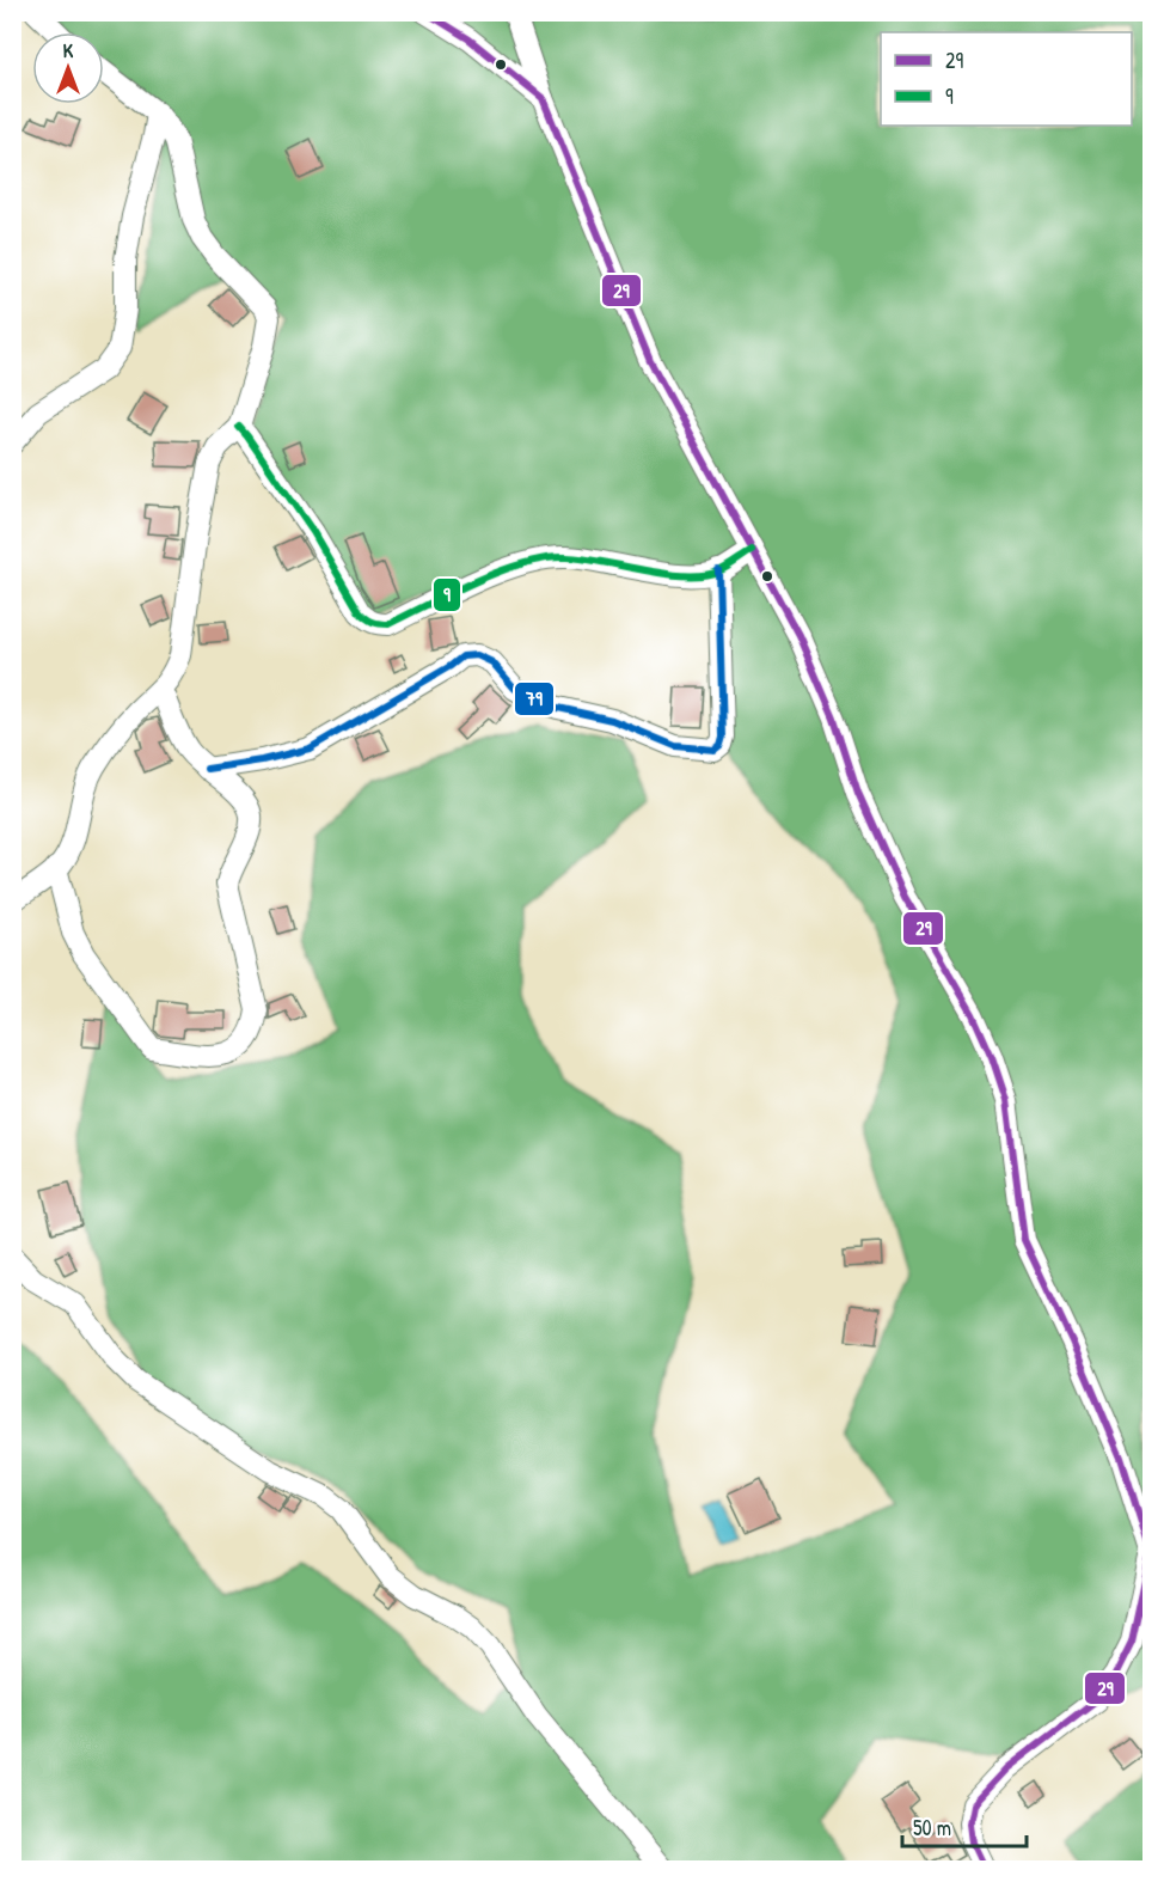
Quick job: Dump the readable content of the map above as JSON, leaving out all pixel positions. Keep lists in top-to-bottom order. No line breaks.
{"lines":["transit line 29","transit line 9","transit line 79"],"legend":["29","9"],"scale_bar":"50 m","north":"top"}
